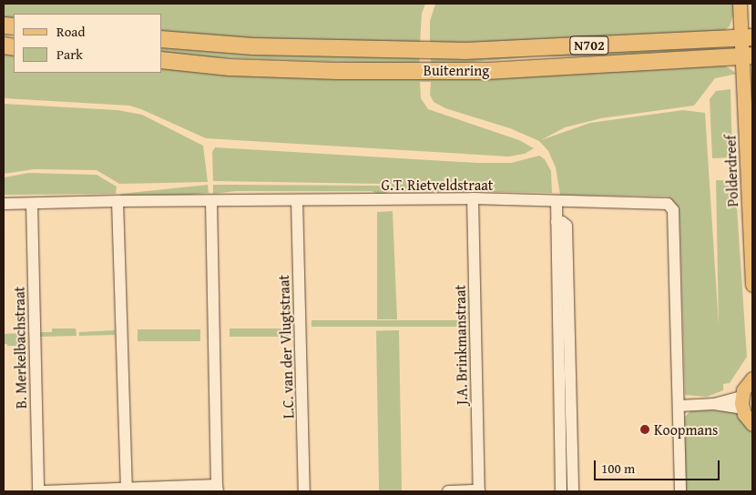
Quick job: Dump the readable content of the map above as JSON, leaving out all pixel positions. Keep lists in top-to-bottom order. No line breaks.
{"streets":{"highway":["N702","Buitenring"],"main road":["Polderdreef"],"street":["G.T. Rietveldstraat","J.A. Brinkmanstraat","L.C. van der Vlugtstraat","B. Merkelbachstraat"]},"crossings":[["Buitenring","Polderdreef"],["G.T. Rietveldstraat","J.A. Brinkmanstraat"],["G.T. Rietveldstraat","L.C. van der Vlugtstraat"],["G.T. Rietveldstraat","B. Merkelbachstraat"]],"places":["Koopmans"],"legend":["Road","Park"],"scale_bar":"100 m"}
